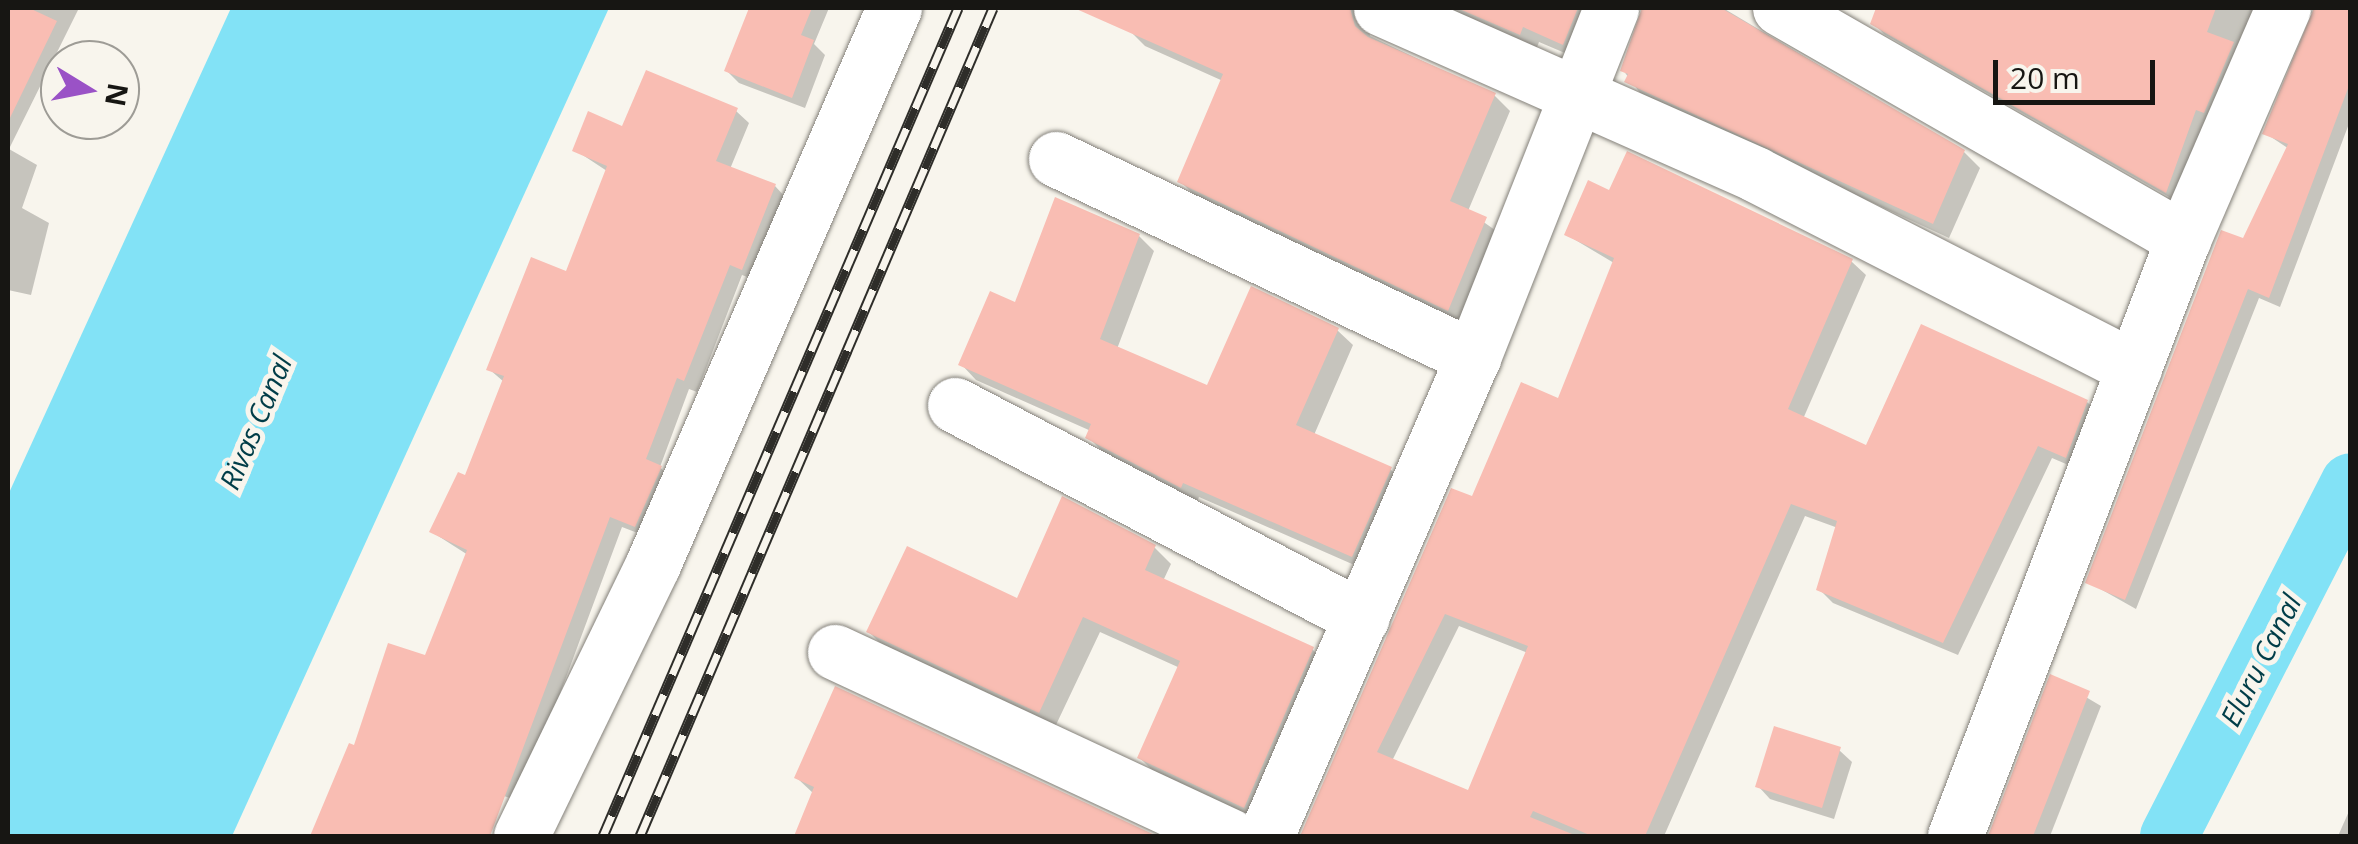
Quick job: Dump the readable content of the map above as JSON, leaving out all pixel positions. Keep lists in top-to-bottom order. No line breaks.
{"water":["Rivas Canal","Eluru Canal"],"scale_bar":"20 m","north":"right"}
